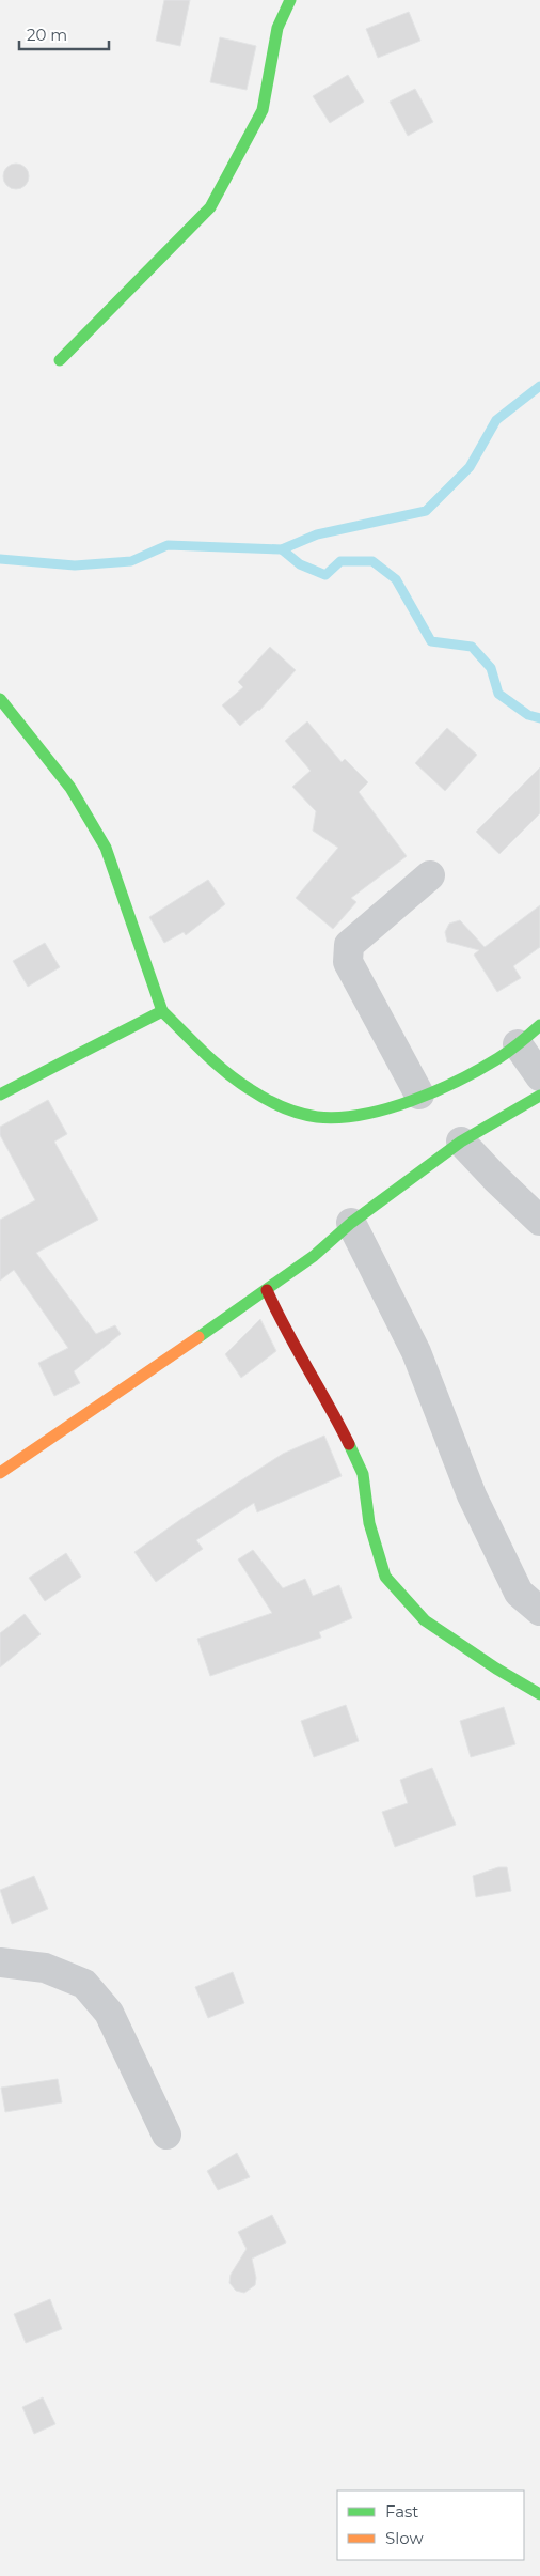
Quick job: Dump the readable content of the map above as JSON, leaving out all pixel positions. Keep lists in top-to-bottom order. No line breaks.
{"legend":["Fast","Slow"],"scale_bar":"20 m"}
